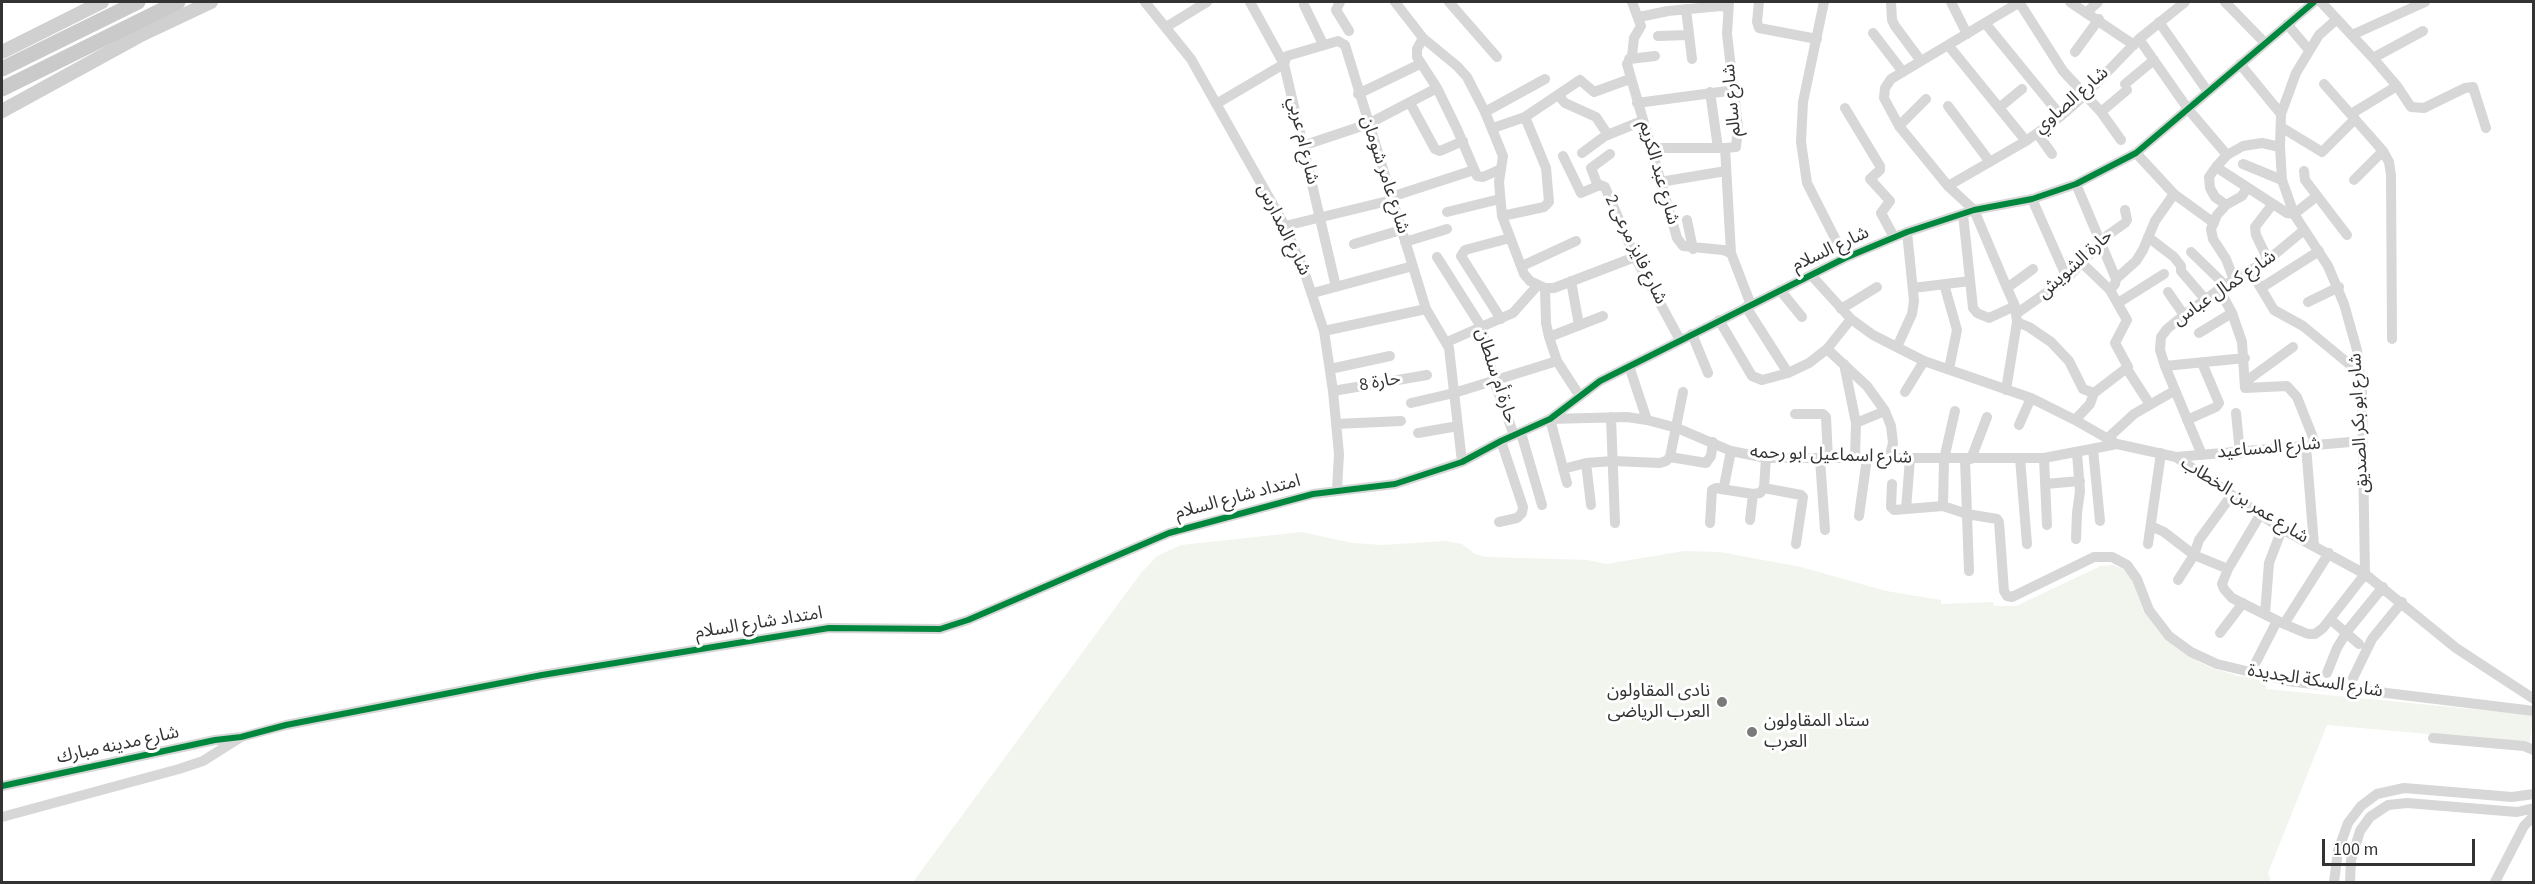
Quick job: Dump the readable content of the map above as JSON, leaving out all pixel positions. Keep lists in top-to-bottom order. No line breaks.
{"streets":{"street":["شارع سالم","شارع الصاوي","شارع ام عربي","شارع عبد الكريم","شارع عامر شومان","شارع المدارس","شارع فايز مرعى 2","شارع السلام","حارة الشويش","شارع كمال عباس","حارة أم سلطان","حارة 8","شارع ابو بكر الصديق","شارع المساعيد","شارع اسماعيل ابو رحمه","امتداد شارع السلام","شارع عمر بن الخطاب","شارع السكة الجديدة","شارع مدينه مبارك"]},"crossings":[["شارع المدارس","شارع السلام"],["شارع المدارس","حارة 8"],["شارع المدارس","امتداد شارع السلام"],["شارع فايز مرعى 2","شارع السلام"],["شارع السلام","حارة أم سلطان"],["شارع السلام","شارع اسماعيل ابو رحمه"],["شارع السلام","امتداد شارع السلام"],["شارع السلام","شارع عمر بن الخطاب"],["شارع كمال عباس","شارع ابو بكر الصديق"],["شارع كمال عباس","شارع المساعيد"],["شارع ابو بكر الصديق","شارع المساعيد"],["شارع ابو بكر الصديق","شارع عمر بن الخطاب"],["شارع المساعيد","شارع عمر بن الخطاب"],["شارع اسماعيل ابو رحمه","شارع عمر بن الخطاب"],["امتداد شارع السلام","شارع مدينه مبارك"]],"places":["نادى المقاولون العرب الرياضى","ستاد المقاولون العرب"],"scale_bar":"100 m"}
